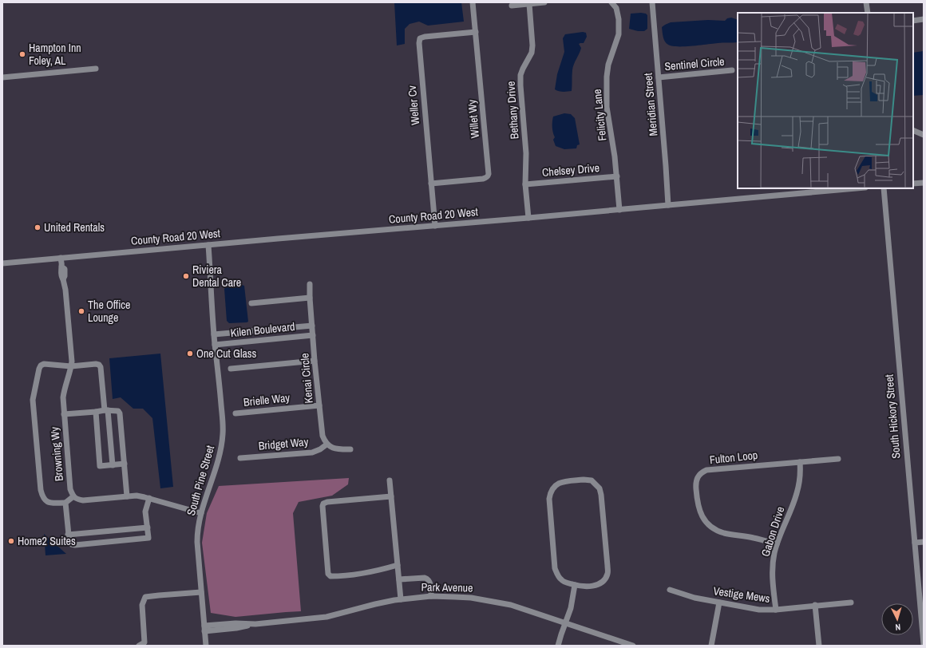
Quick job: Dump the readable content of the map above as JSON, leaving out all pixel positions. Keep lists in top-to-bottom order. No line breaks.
{"streets":{"street":["Sentinel Circle","Meridian Street","Weller Cv","Bethany Drive","Felicity Lane","Willet Wy","Chelsey Drive","County Road 20 West","Kilen Boulevard","Kenai Circle","Brielle Way","South Hickory Street","Bridget Way","Browning Wy","Fulton Loop","South Pine Street","Gabon Drive","Park Avenue","Vestige Mews"]},"crossings":[["Sentinel Circle","Meridian Street"],["Meridian Street","County Road 20 West"],["Weller Cv","Willet Wy"],["Weller Cv","County Road 20 West"],["Bethany Drive","Chelsey Drive"],["Bethany Drive","County Road 20 West"],["Felicity Lane","Chelsey Drive"],["Felicity Lane","County Road 20 West"],["County Road 20 West","Browning Wy"],["County Road 20 West","South Pine Street"],["Kilen Boulevard","Kenai Circle"],["Kilen Boulevard","South Pine Street"],["Kenai Circle","Brielle Way"],["Kenai Circle","Bridget Way"],["Fulton Loop","Gabon Drive"],["South Pine Street","Park Avenue"],["Gabon Drive","Vestige Mews"]],"places":["Hampton Inn Foley, AL","United Rentals","Riviera Dental Care","The Office Lounge","One Cut Glass","Home2 Suites"],"north":"bottom"}
